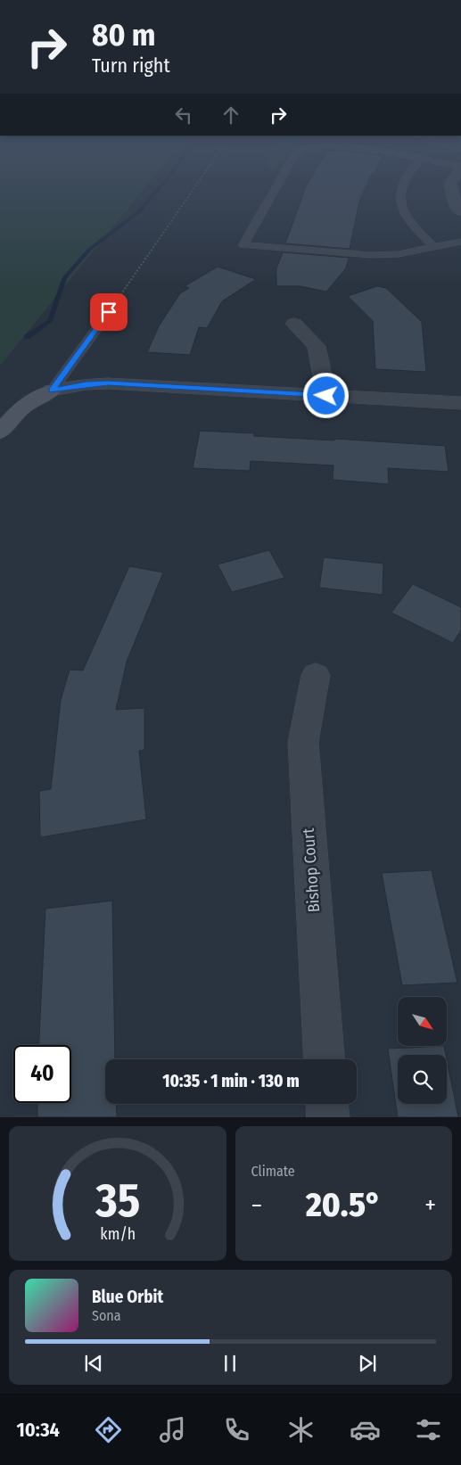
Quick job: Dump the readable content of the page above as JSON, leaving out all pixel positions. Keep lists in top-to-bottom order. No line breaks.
{"streets":{"street":["Bishop Court"]},"north":"bottom right","page":{"turn":["80 m","Turn right"],"limit":"40","trip":"10:35 · 1 min · 130 m","tile":"Climate","heat":["−","20.5°","+"],"song":["Blue Orbit","Sona"],"tabs":"10:34","gauge":["35","km/h"]}}
